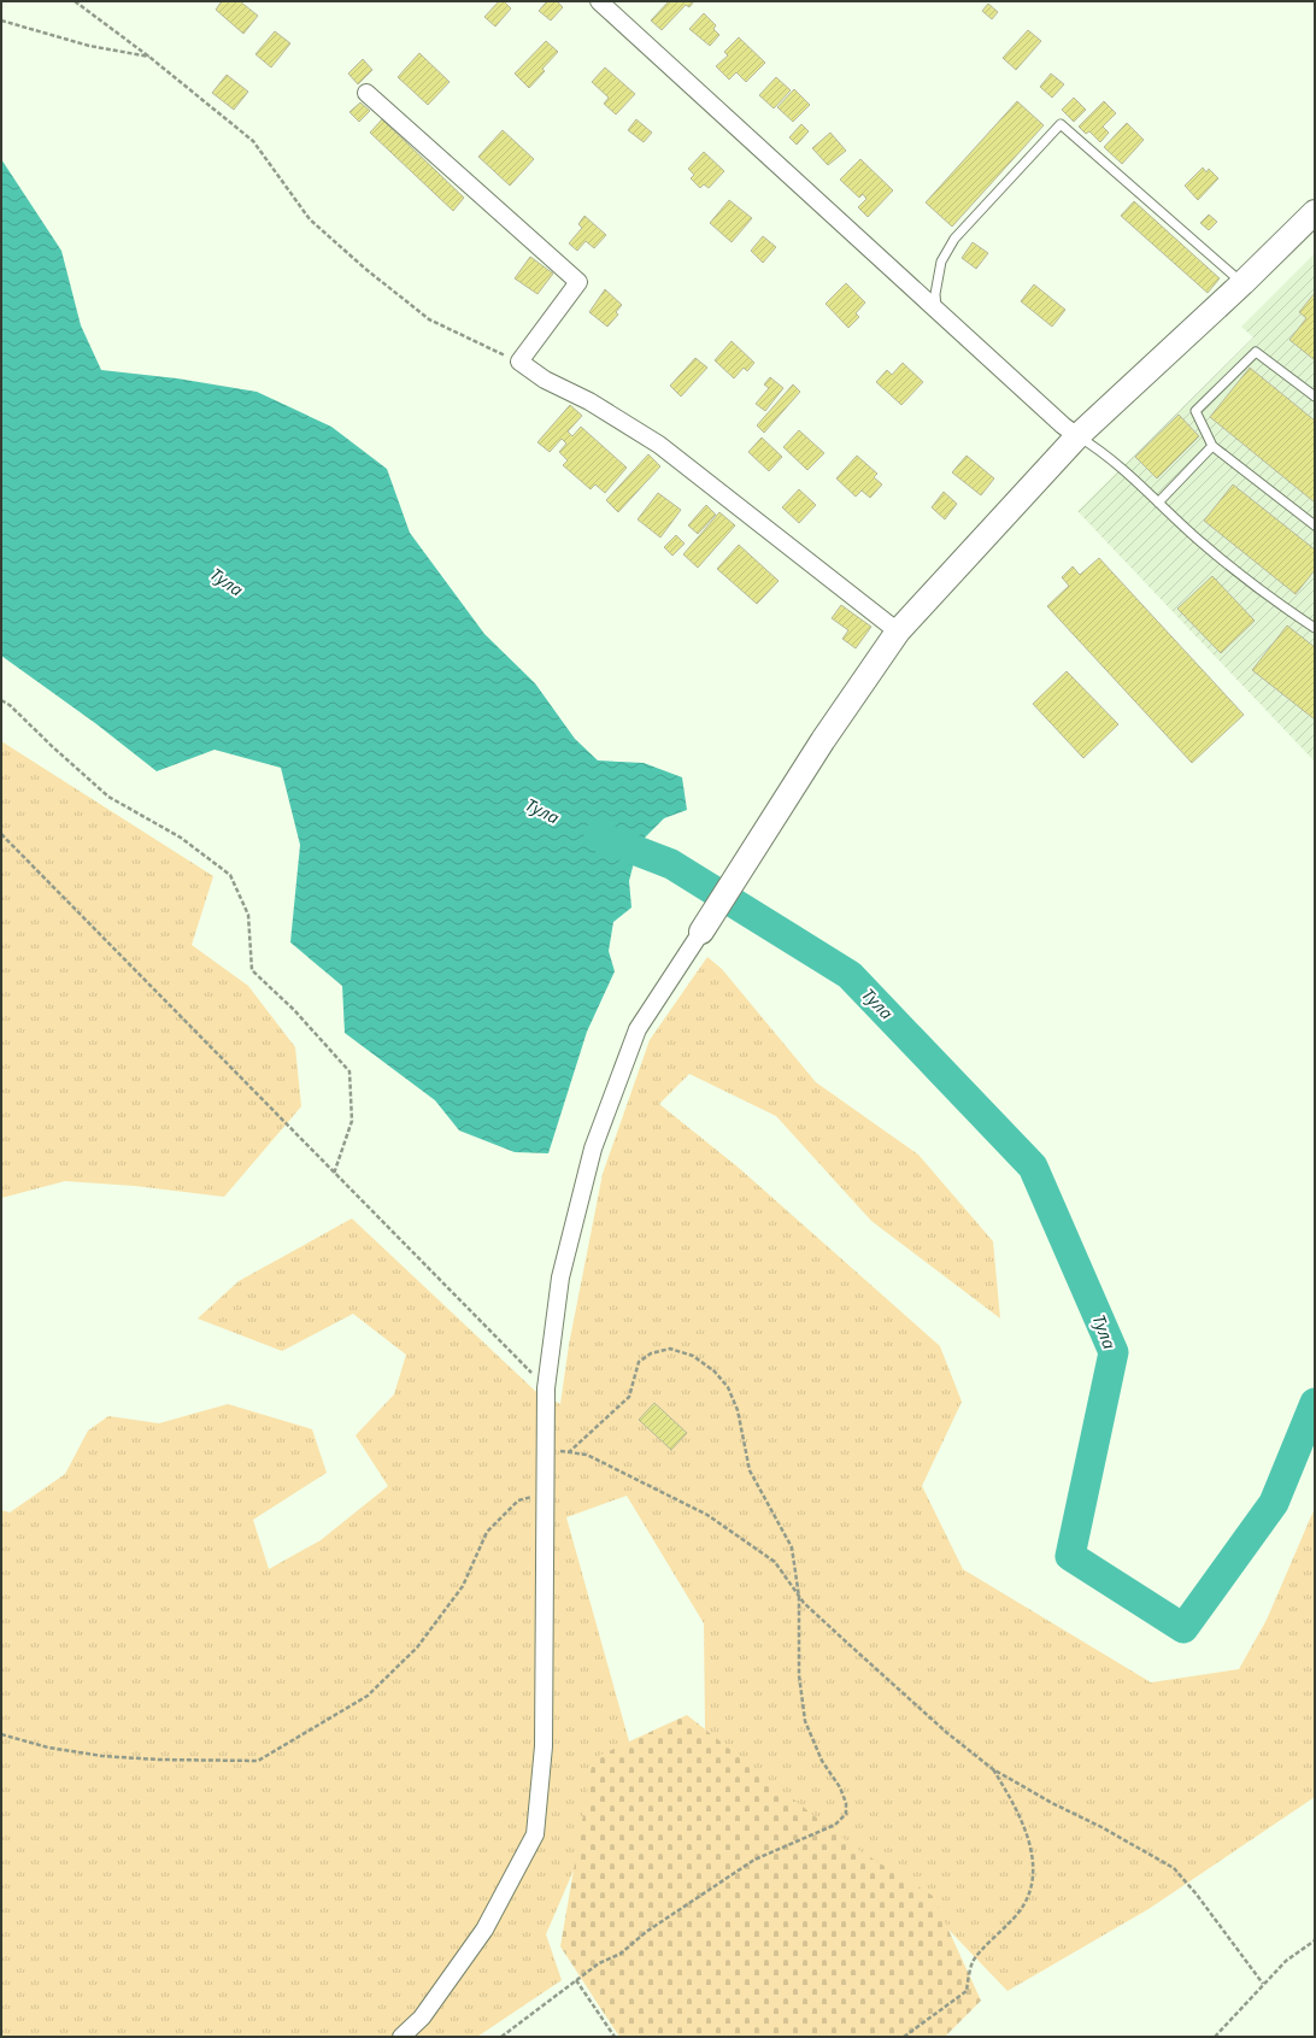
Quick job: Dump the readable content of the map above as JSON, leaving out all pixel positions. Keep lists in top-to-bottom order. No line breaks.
{"water":["Тула"]}
